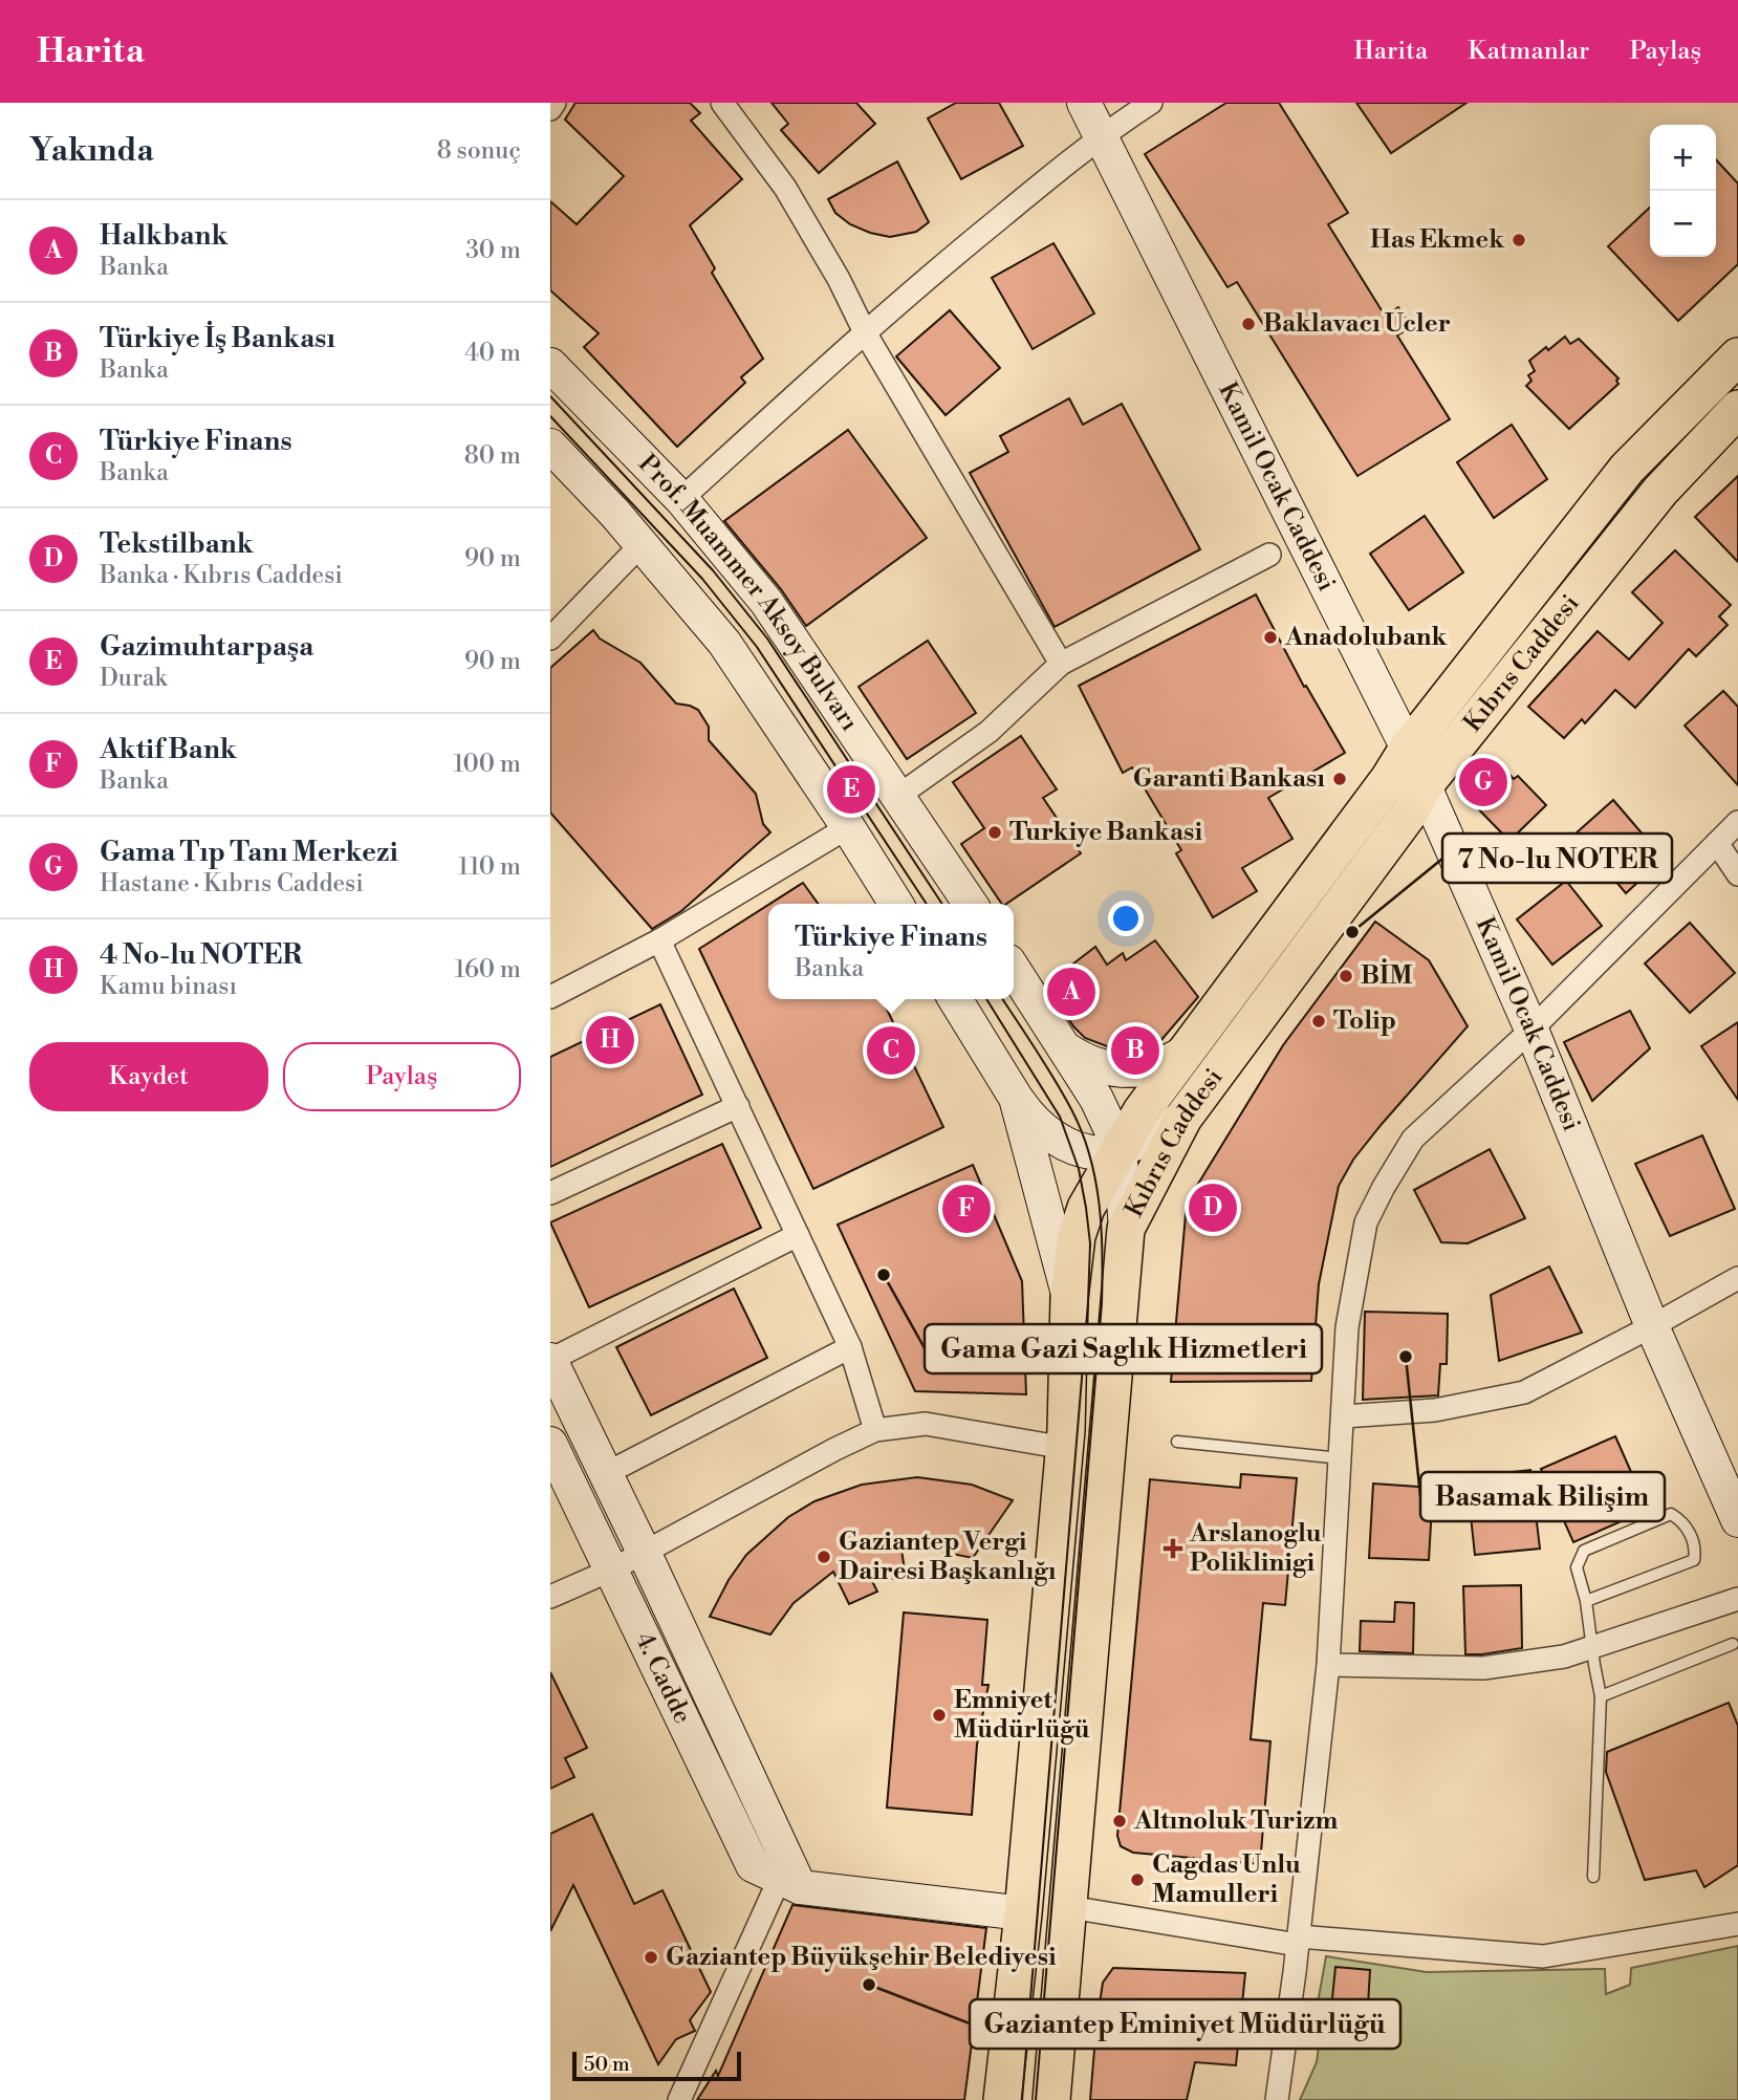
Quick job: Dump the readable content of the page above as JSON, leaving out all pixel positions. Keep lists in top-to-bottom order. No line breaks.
{"streets":{"main road":["Kıbrıs Caddesi"],"street":["Kamil Ocak Caddesi","Prof. Muammer Aksoy Bulvarı","4. Cadde"]},"crossings":[["Kamil Ocak Caddesi","Kıbrıs Caddesi"]],"places":{"other":["Has Ekmek","Baklavacı Ucler","Anadolubank","Garanti Bankası","Turkiye Bankasi","7 No-lu NOTER","BİM","Tolip","Gama Gazi Saglık Hizmetleri","Basamak Bilişim","Gaziantep Vergi Dairesi Başkanlığı","Emniyet Müdürlüğü","Altınoluk Turizm","Cagdas Unlu Mamulleri","Gaziantep Büyükşehir Belediyesi","Gaziantep Eminiyet Müdürlüğü"],"health":["Arslanoglu Poliklinigi"]},"scale_bar":"50 m","page":{"header":"Harita","nav":["Harita","Katmanlar","Paylaş"],"heading":["Yakında","8 sonuç"],"map_buttons":["+","−"],"list":[{"mark":"A","name":"Halkbank","note":"Banka","value":"30 m"},{"mark":"B","name":"Türkiye İş Bankası","note":"Banka","value":"40 m"},{"mark":"C","name":"Türkiye Finans","note":"Banka","value":"80 m"},{"mark":"D","name":"Tekstilbank","note":"Banka · Kıbrıs Caddesi","value":"90 m"},{"mark":"E","name":"Gazimuhtarpaşa","note":"Durak","value":"90 m"},{"mark":"F","name":"Aktif Bank","note":"Banka","value":"100 m"},{"mark":"G","name":"Gama Tıp Tanı Merkezi","note":"Hastane · Kıbrıs Caddesi","value":"110 m"},{"mark":"H","name":"4 No-lu NOTER","note":"Kamu binası","value":"160 m"}],"pins":["G","E","A","H","B","C","D","F"],"popup":["Türkiye Finans","Banka"],"buttons":["Kaydet","Paylaş"],"scale":"50 m"}}
